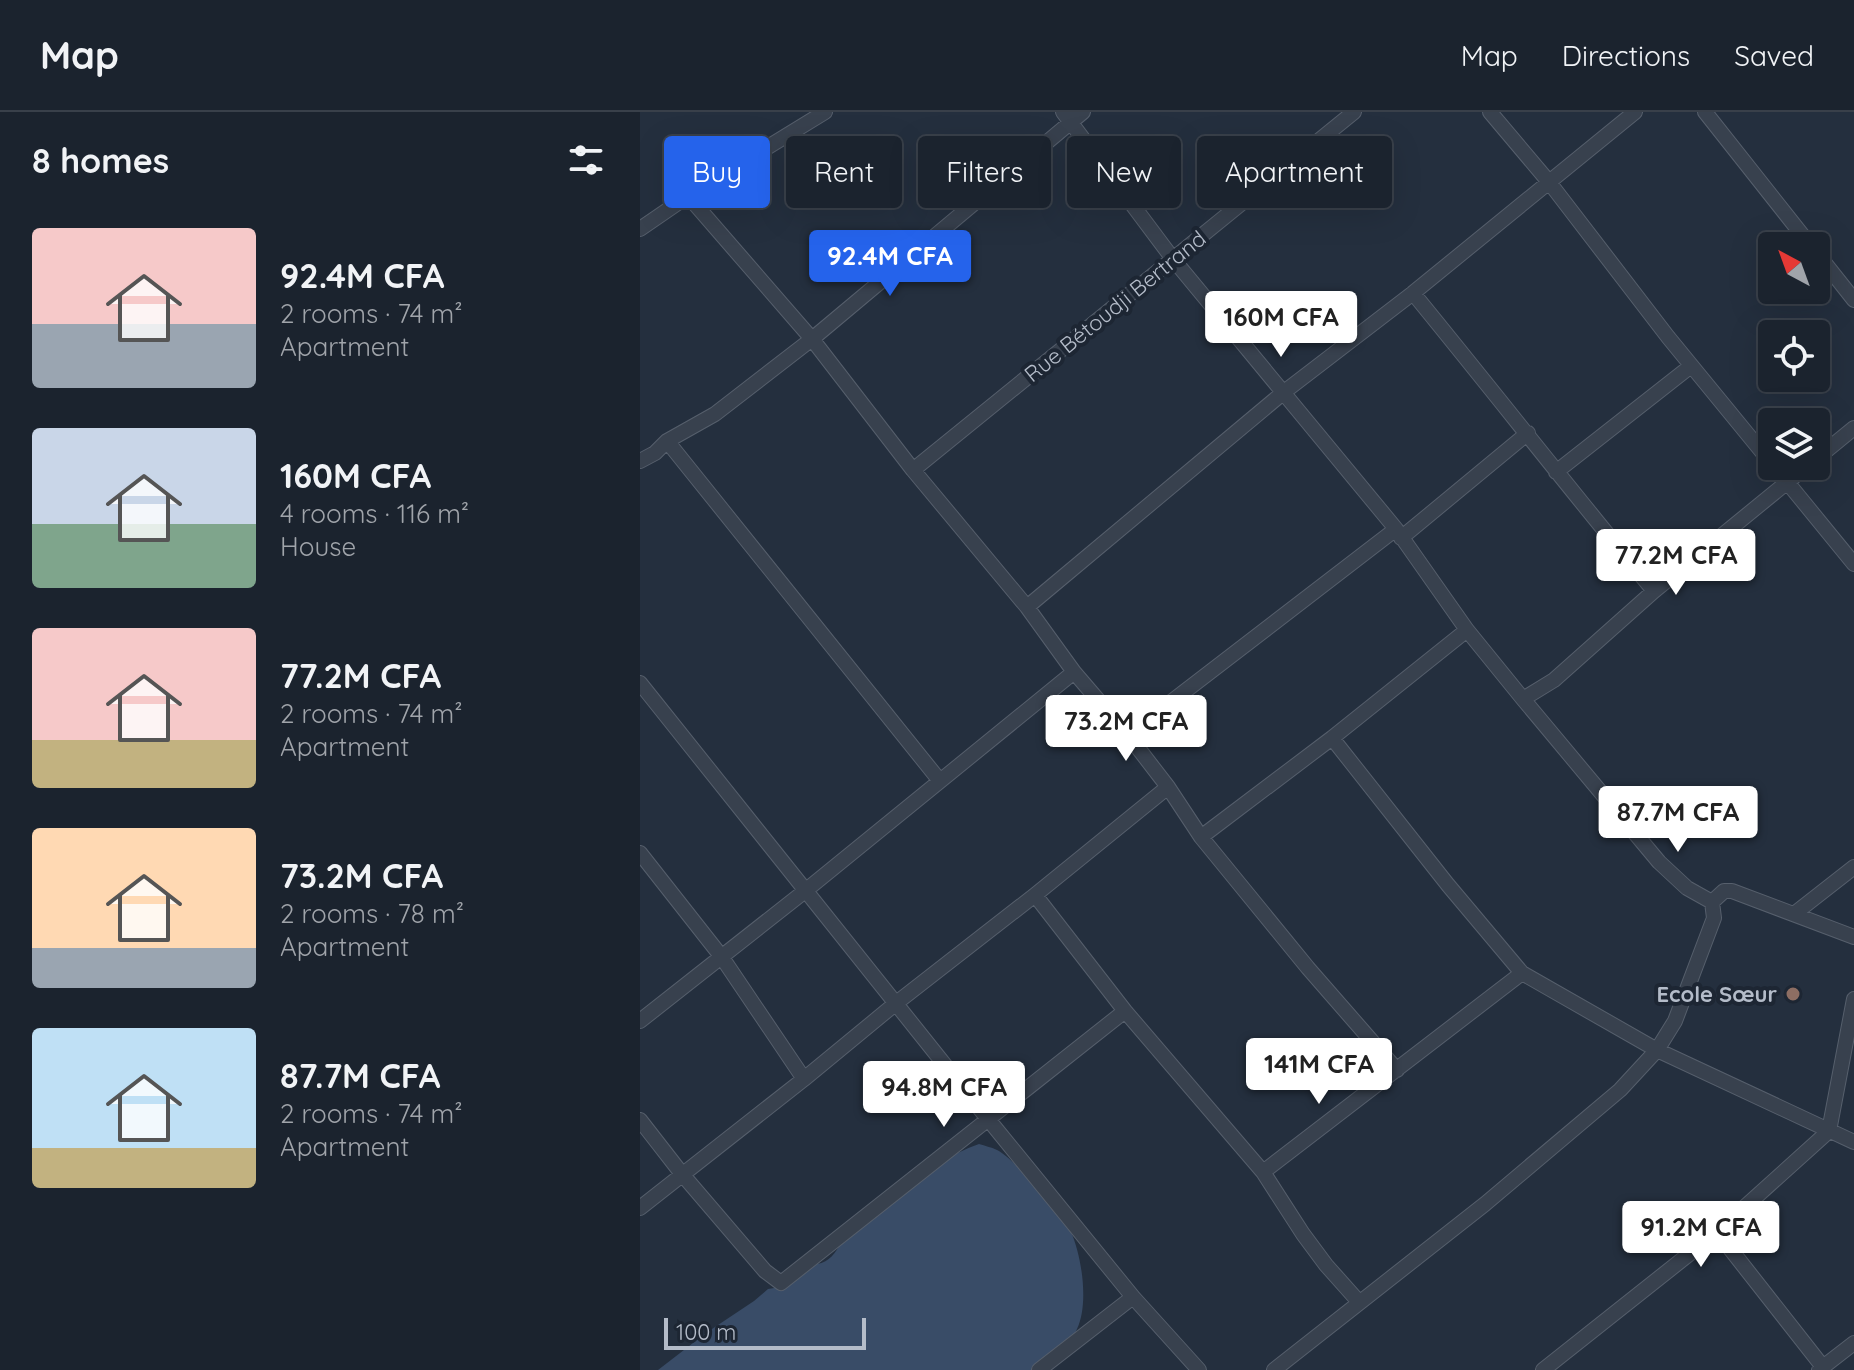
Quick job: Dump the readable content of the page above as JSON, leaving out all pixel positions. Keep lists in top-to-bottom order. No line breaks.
{"streets":{"street":["Rue Bétoudji Bertrand"]},"places":["Ecole Sœur"],"scale_bar":"100 m","north":"top left","page":{"header":"Map","nav":["Map","Directions","Saved"],"heading":"8 homes","chip":["Buy","Rent","Filters","New","Apartment"],"list":[{"name":"92.4M CFA","note":"2 rooms · 74 m² · Apartment"},{"name":"160M CFA","note":"4 rooms · 116 m² · House"},{"name":"77.2M CFA","note":"2 rooms · 74 m² · Apartment"},{"name":"73.2M CFA","note":"2 rooms · 78 m² · Apartment"},{"name":"87.7M CFA","note":"2 rooms · 74 m² · Apartment"}],"price":["92.4M CFA","160M CFA","77.2M CFA","73.2M CFA","87.7M CFA","141M CFA","94.8M CFA","91.2M CFA"],"scale":"100 m"}}
